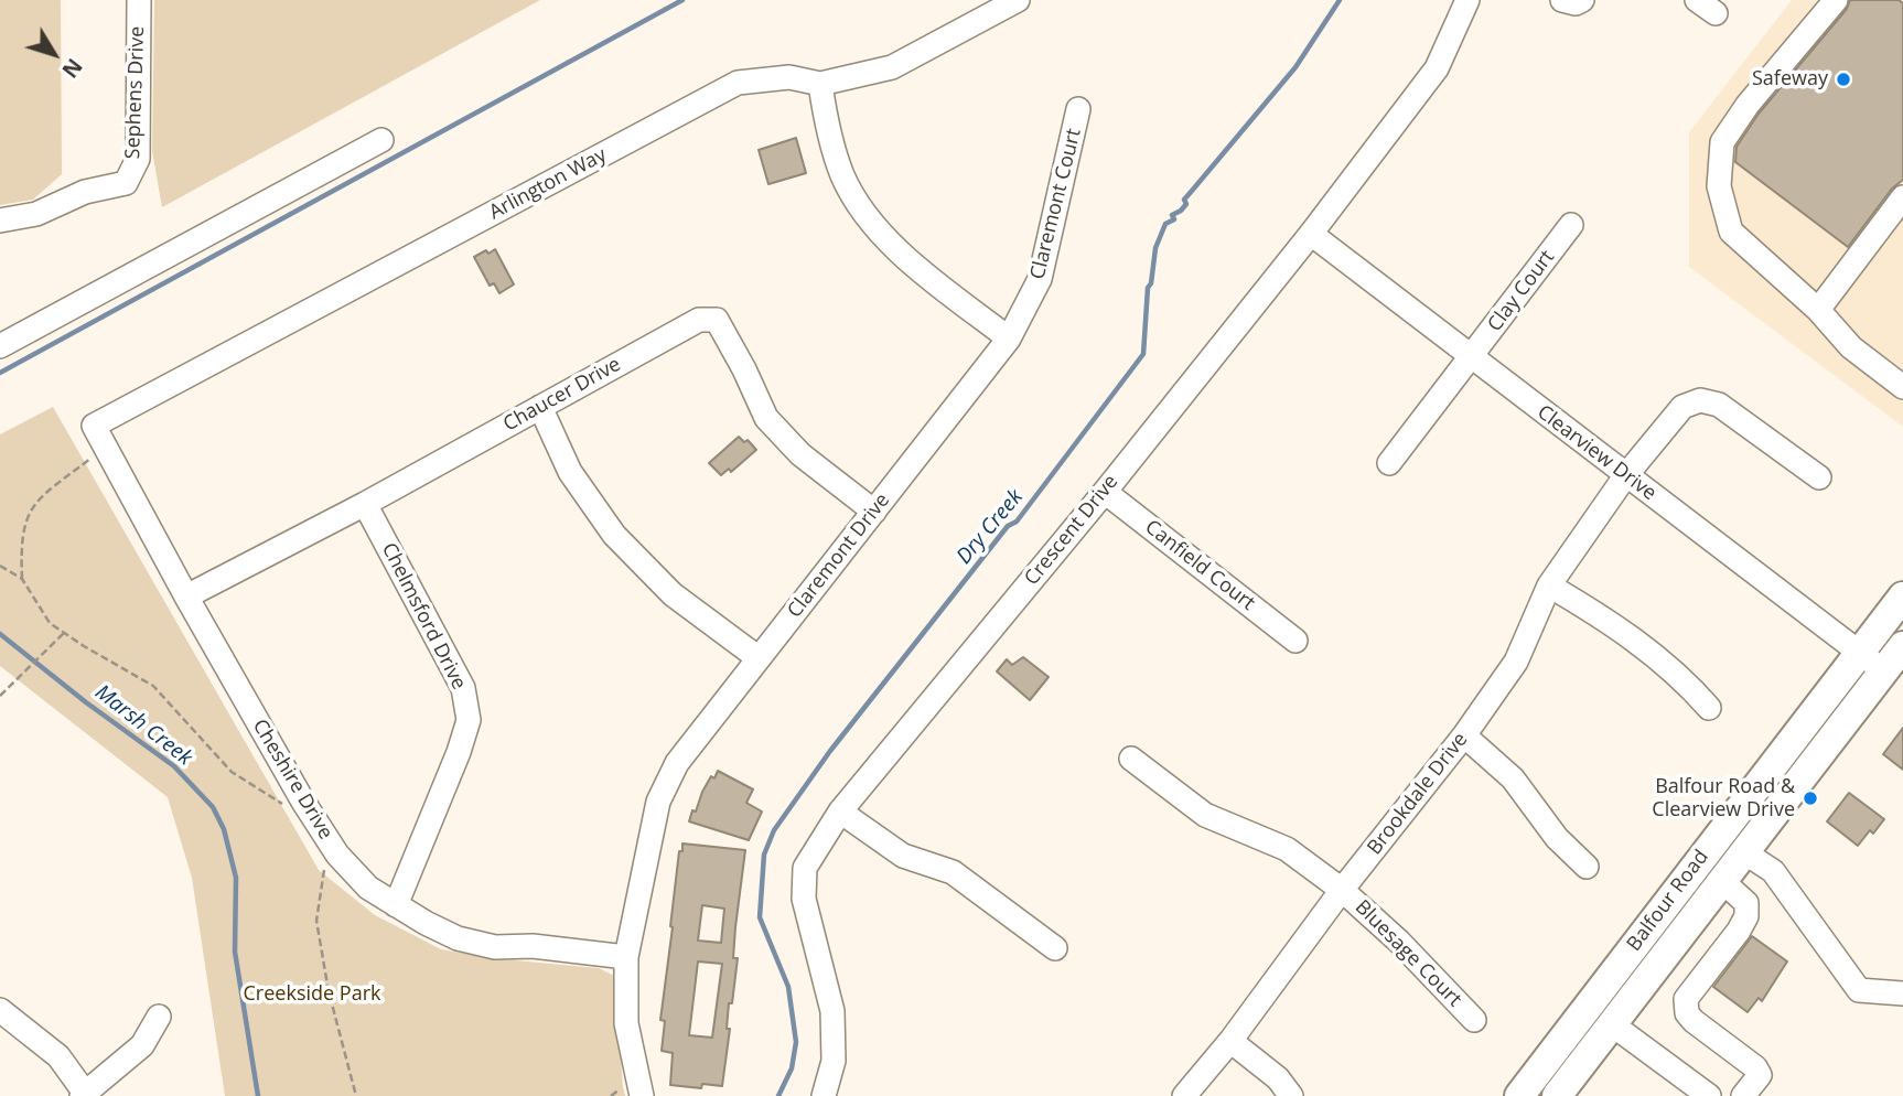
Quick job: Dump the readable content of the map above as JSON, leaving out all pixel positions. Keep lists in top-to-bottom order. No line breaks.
{"streets":{"main road":["Balfour Road"],"street":["Sephens Drive","Arlington Way","Claremont Court","Clay Court","Chaucer Drive","Clearview Drive","Crescent Drive","Claremont Drive","Canfield Court","Chelmsford Drive","Cheshire Drive","Brookdale Drive","Bluesage Court"]},"crossings":[["Arlington Way","Cheshire Drive"],["Claremont Court","Claremont Drive"],["Clay Court","Clearview Drive"],["Chaucer Drive","Claremont Drive"],["Chaucer Drive","Chelmsford Drive"],["Chaucer Drive","Cheshire Drive"],["Clearview Drive","Crescent Drive"],["Clearview Drive","Brookdale Drive"],["Clearview Drive","Balfour Road"],["Crescent Drive","Canfield Court"],["Claremont Drive","Cheshire Drive"],["Chelmsford Drive","Cheshire Drive"],["Brookdale Drive","Bluesage Court"]],"water":["Dry Creek","Marsh Creek"],"parks":["Creekside Park"],"places":["Safeway","Balfour Road & Clearview Drive"],"north":"bottom right"}
